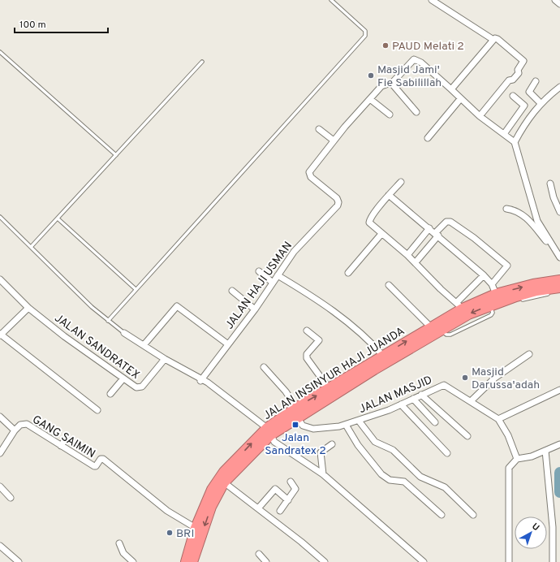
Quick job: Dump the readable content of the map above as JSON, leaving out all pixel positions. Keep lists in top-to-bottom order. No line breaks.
{"streets":{"highway":["JALAN INSINYUR HAJI JUANDA"],"street":["JALAN HAJI USMAN","JALAN SANDRATEX","JALAN MASJID","GANG SAIMIN"]},"crossings":[["JALAN INSINYUR HAJI JUANDA","JALAN MASJID"],["JALAN INSINYUR HAJI JUANDA","GANG SAIMIN"]],"places":{"other":["PAUD Melati 2","Masjid Jami' Fie Sabilillah","Masjid Darussa'adah","BRI"],"transit":["Jalan Sandratex 2"]},"scale_bar":"100 m","north":"top right"}
